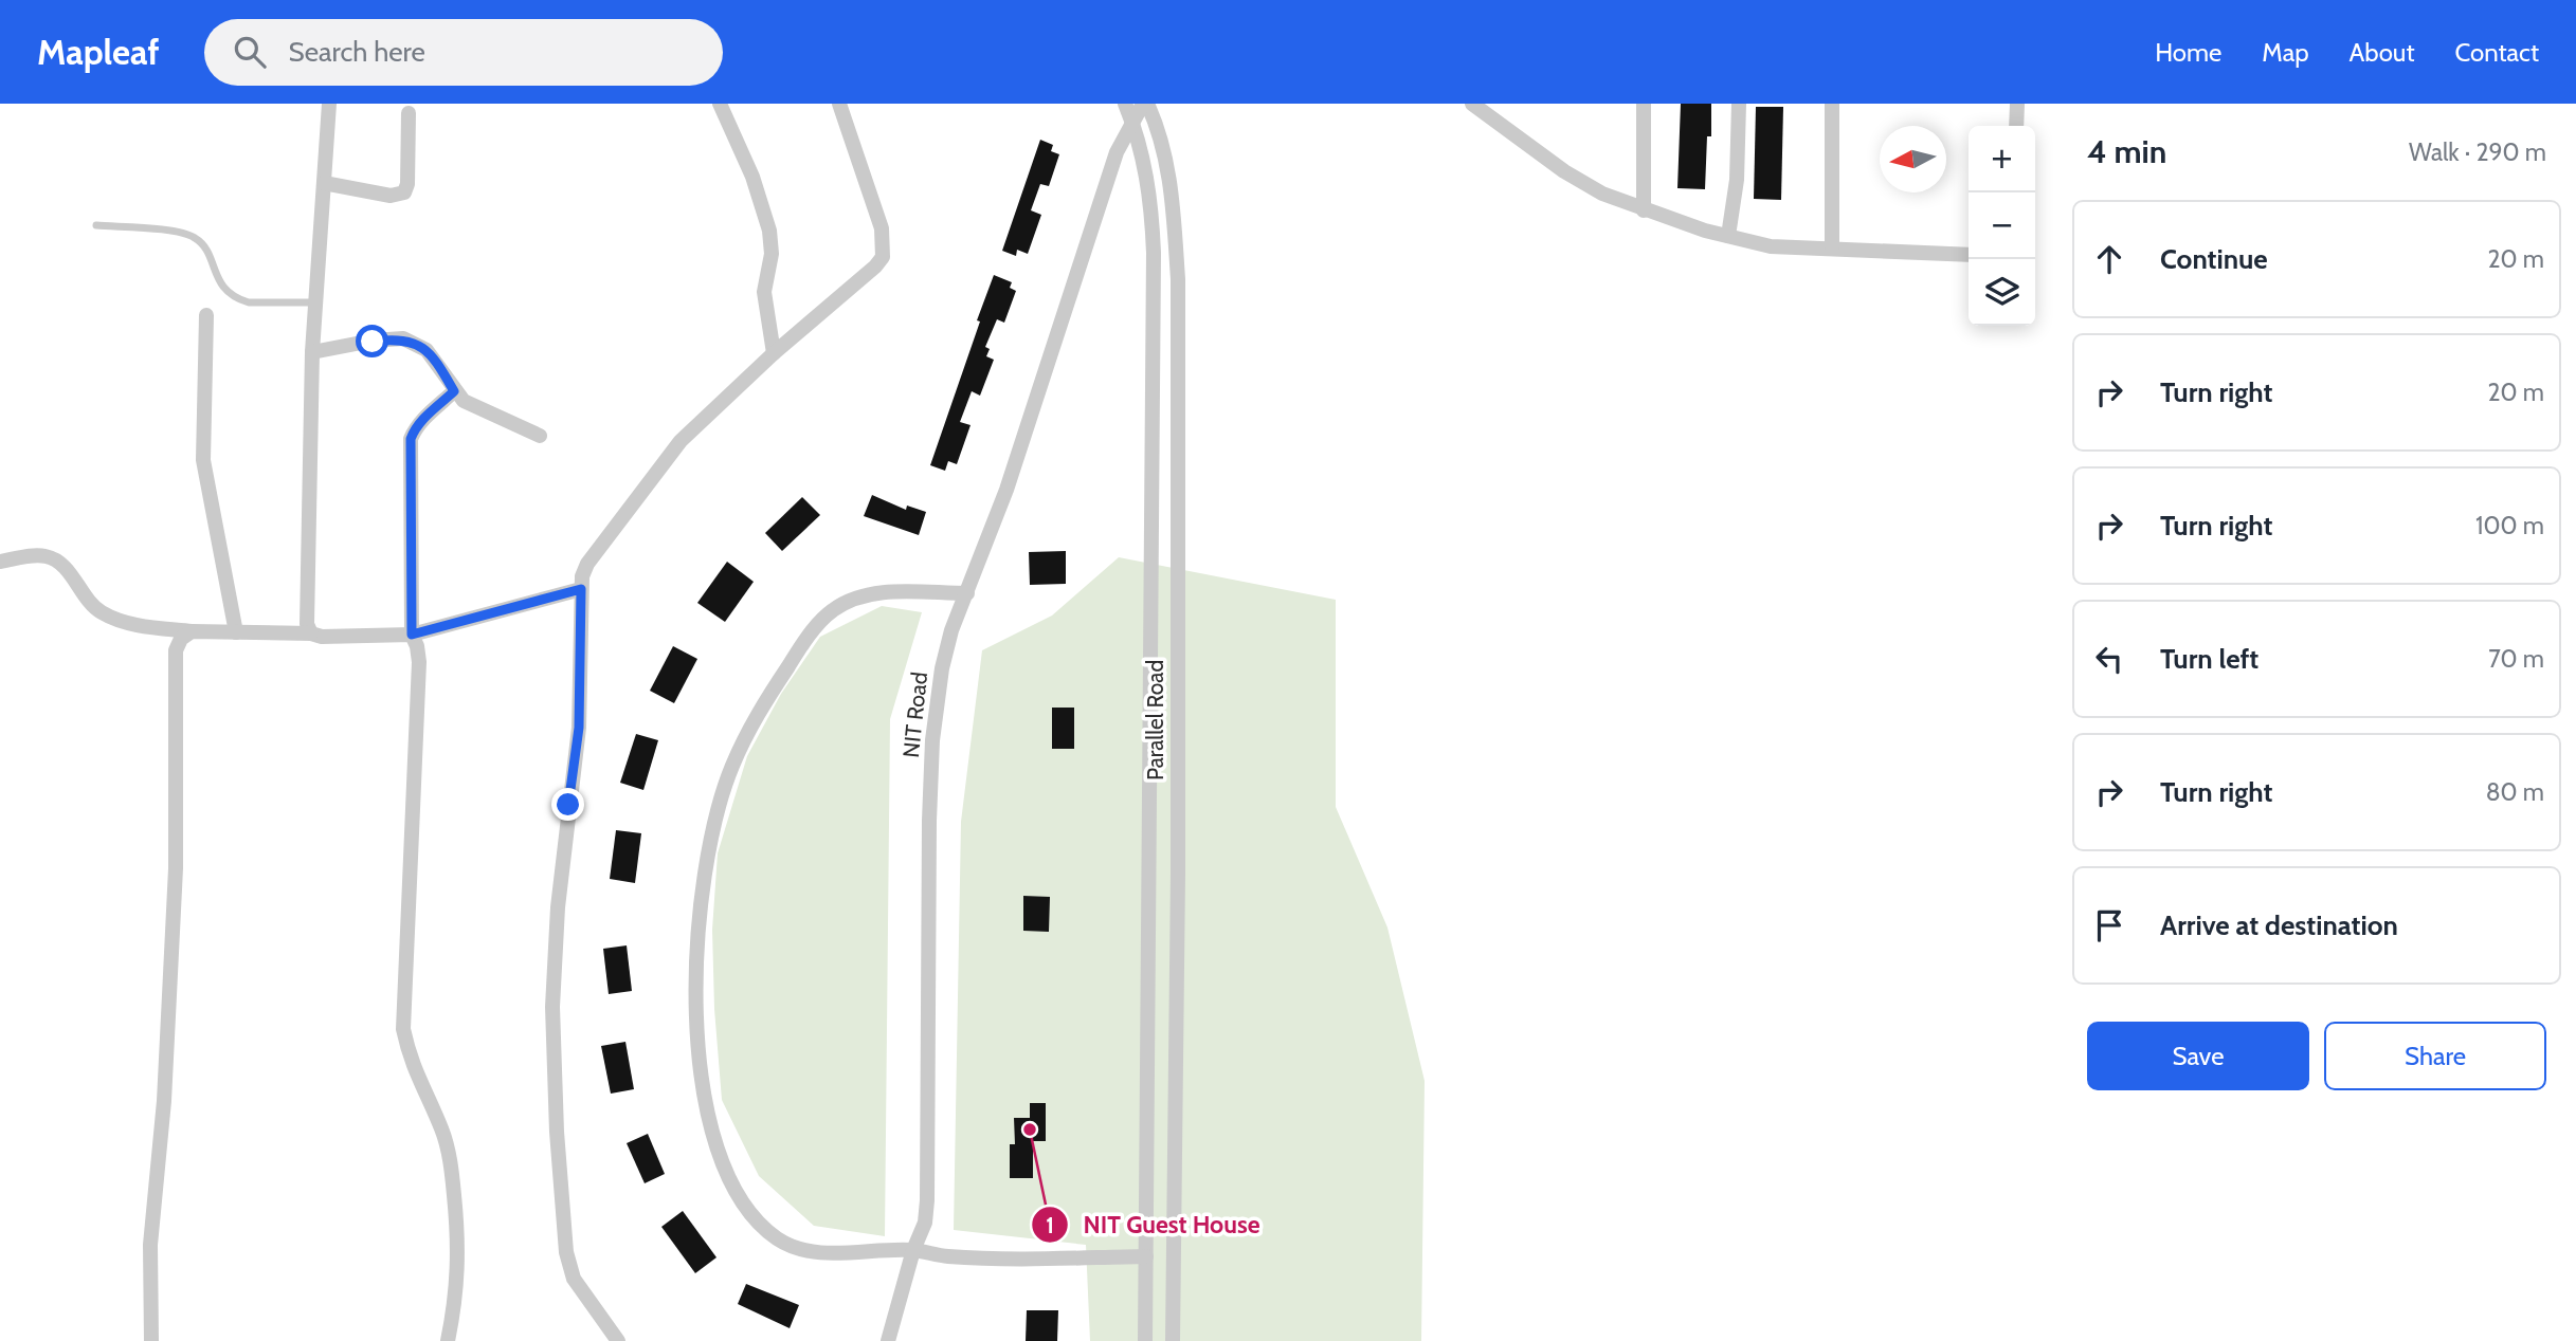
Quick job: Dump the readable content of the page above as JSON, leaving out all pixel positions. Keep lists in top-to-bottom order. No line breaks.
{"streets":{"street":["NIT Road","Parallel Road"]},"crossings":[["NIT Road","Parallel Road"]],"places":["NIT Guest House"],"north":"left","page":{"header":"Mapleaf","search":"Search here","nav":["Home","Map","About","Contact"],"heading":["4 min","Walk · 290 m"],"map_buttons":["+","−"],"list":[["Continue","20 m"],["Turn right","20 m"],["Turn right","100 m"],["Turn left","70 m"],["Turn right","80 m"],"Arrive at destination"],"buttons":["Save","Share"]}}
